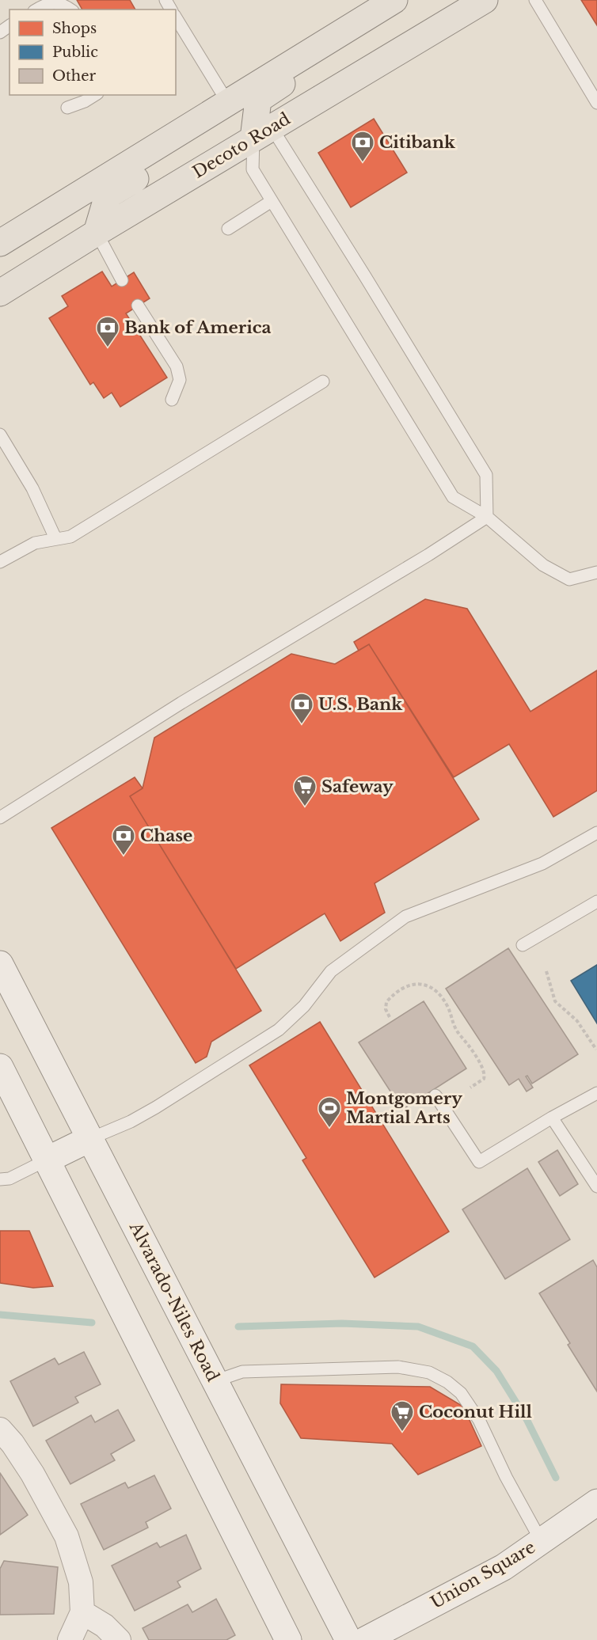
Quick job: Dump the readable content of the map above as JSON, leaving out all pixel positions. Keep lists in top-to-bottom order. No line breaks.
{"streets":{"main road":["Decoto Road","Alvarado-Niles Road","Union Square"]},"places":{"bank":["Citibank","Bank of America","U.S. Bank","Chase"],"supermarket":["Safeway","Coconut Hill"],"sports":["Montgomery Martial Arts"]},"legend":["Shops","Public","Other"]}
